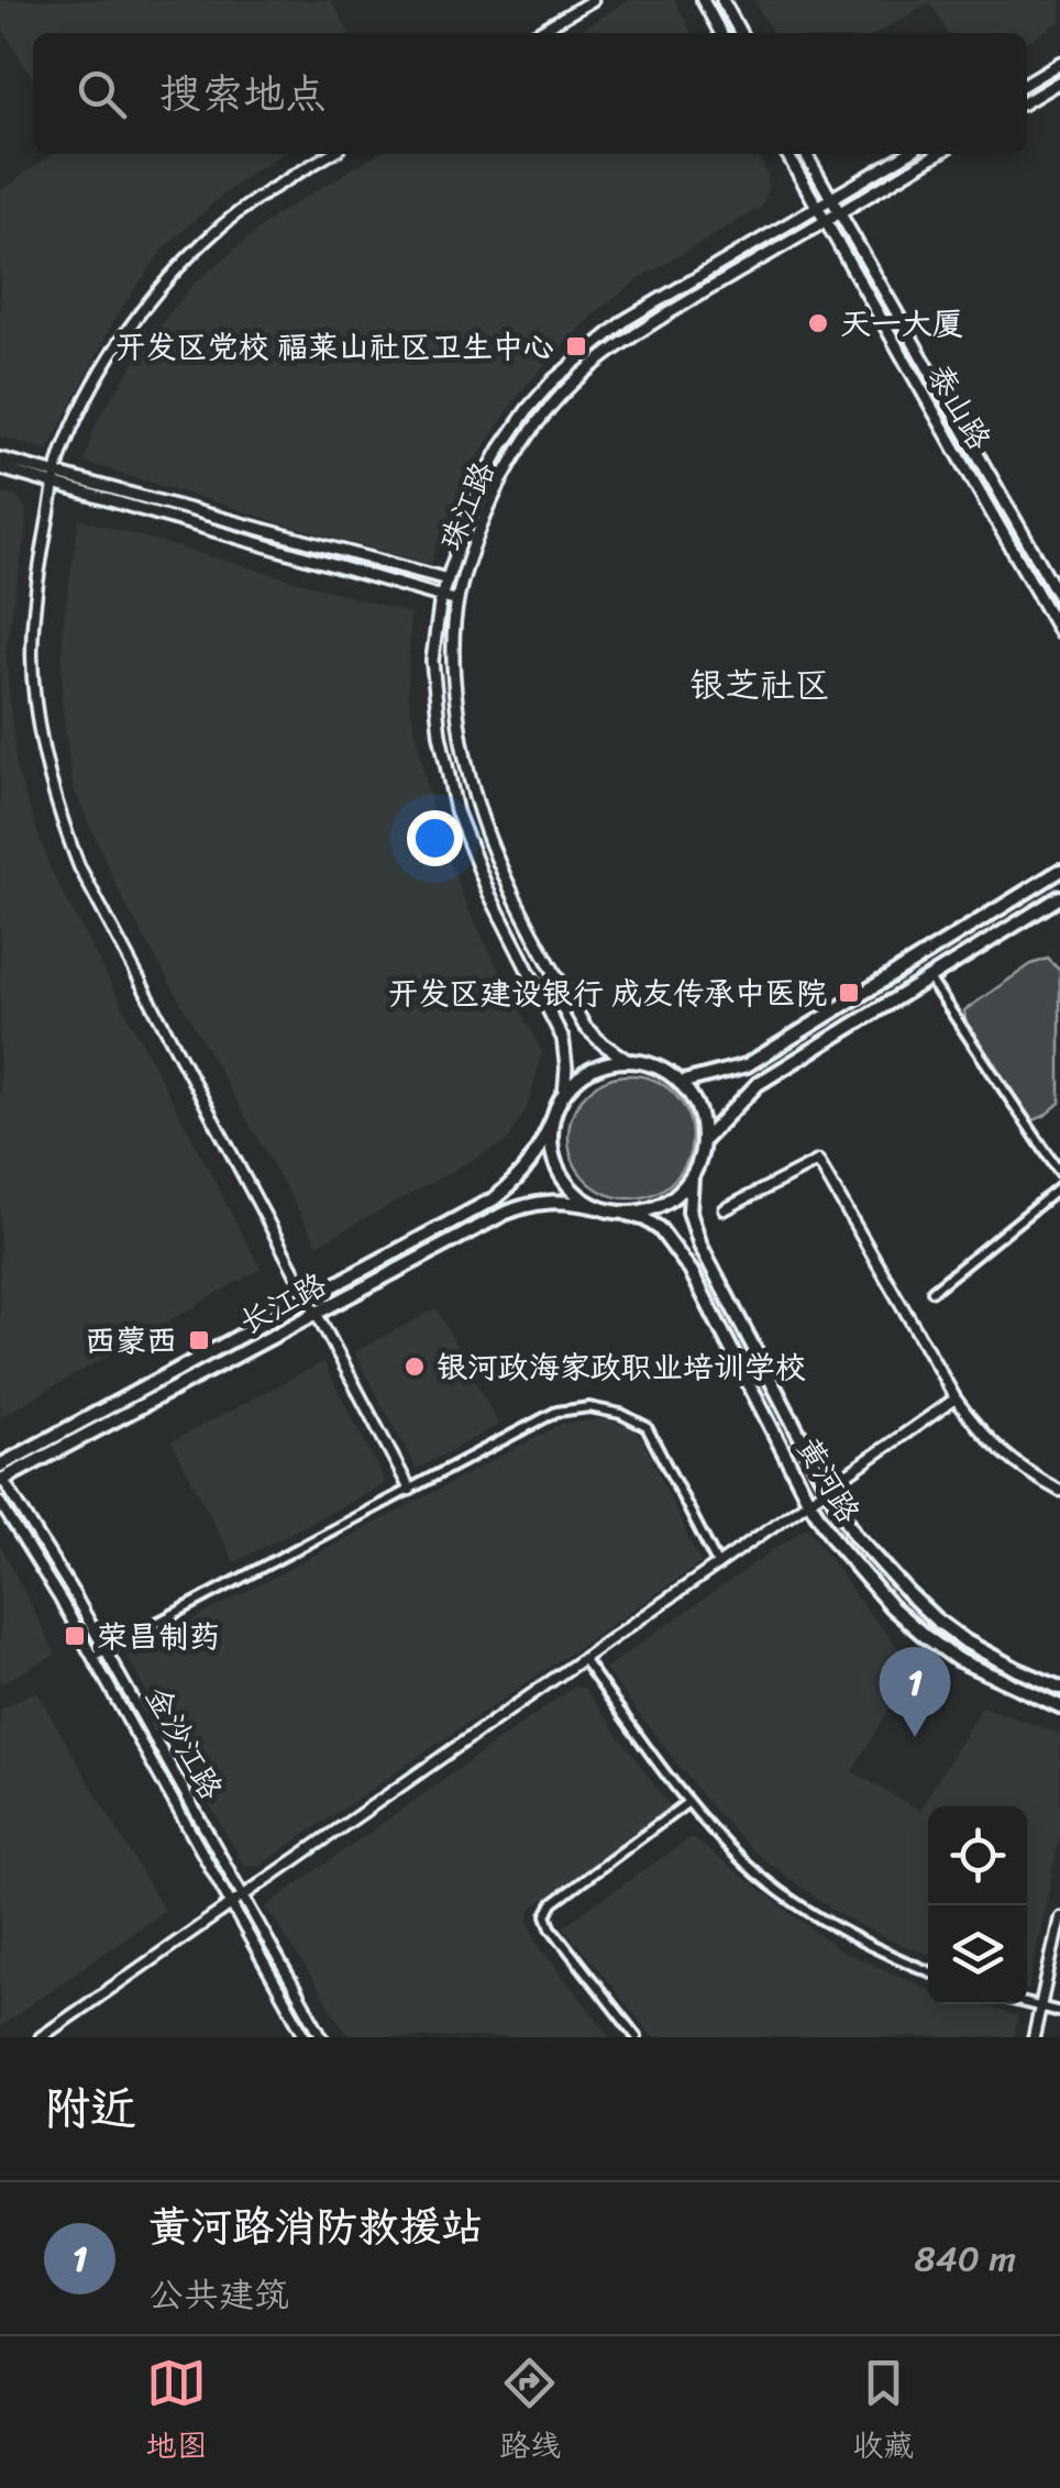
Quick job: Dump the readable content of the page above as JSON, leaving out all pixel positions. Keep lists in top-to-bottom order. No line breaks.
{"streets":{"main road":["泰山路","珠江路","长江路","黄河路"],"street":["金沙江路"]},"crossings":[["泰山路","珠江路"],["珠江路","长江路"],["珠江路","黄河路"],["长江路","黄河路"],["长江路","金沙江路"]],"districts":["银芝社区"],"places":{"other":["天一大厦","银河政海家政职业培训学校"],"transit":["开发区党校 福莱山社区卫生中心","开发区建设银行 成友传承中医院","西蒙西","荣昌制药"]},"page":{"search":"搜索地点","pins":"1","heading":"附近","list":[{"mark":"1","name":"黄河路消防救援站","note":"公共建筑","value":"840 m"}],"nav":["地图","路线","收藏"]}}
